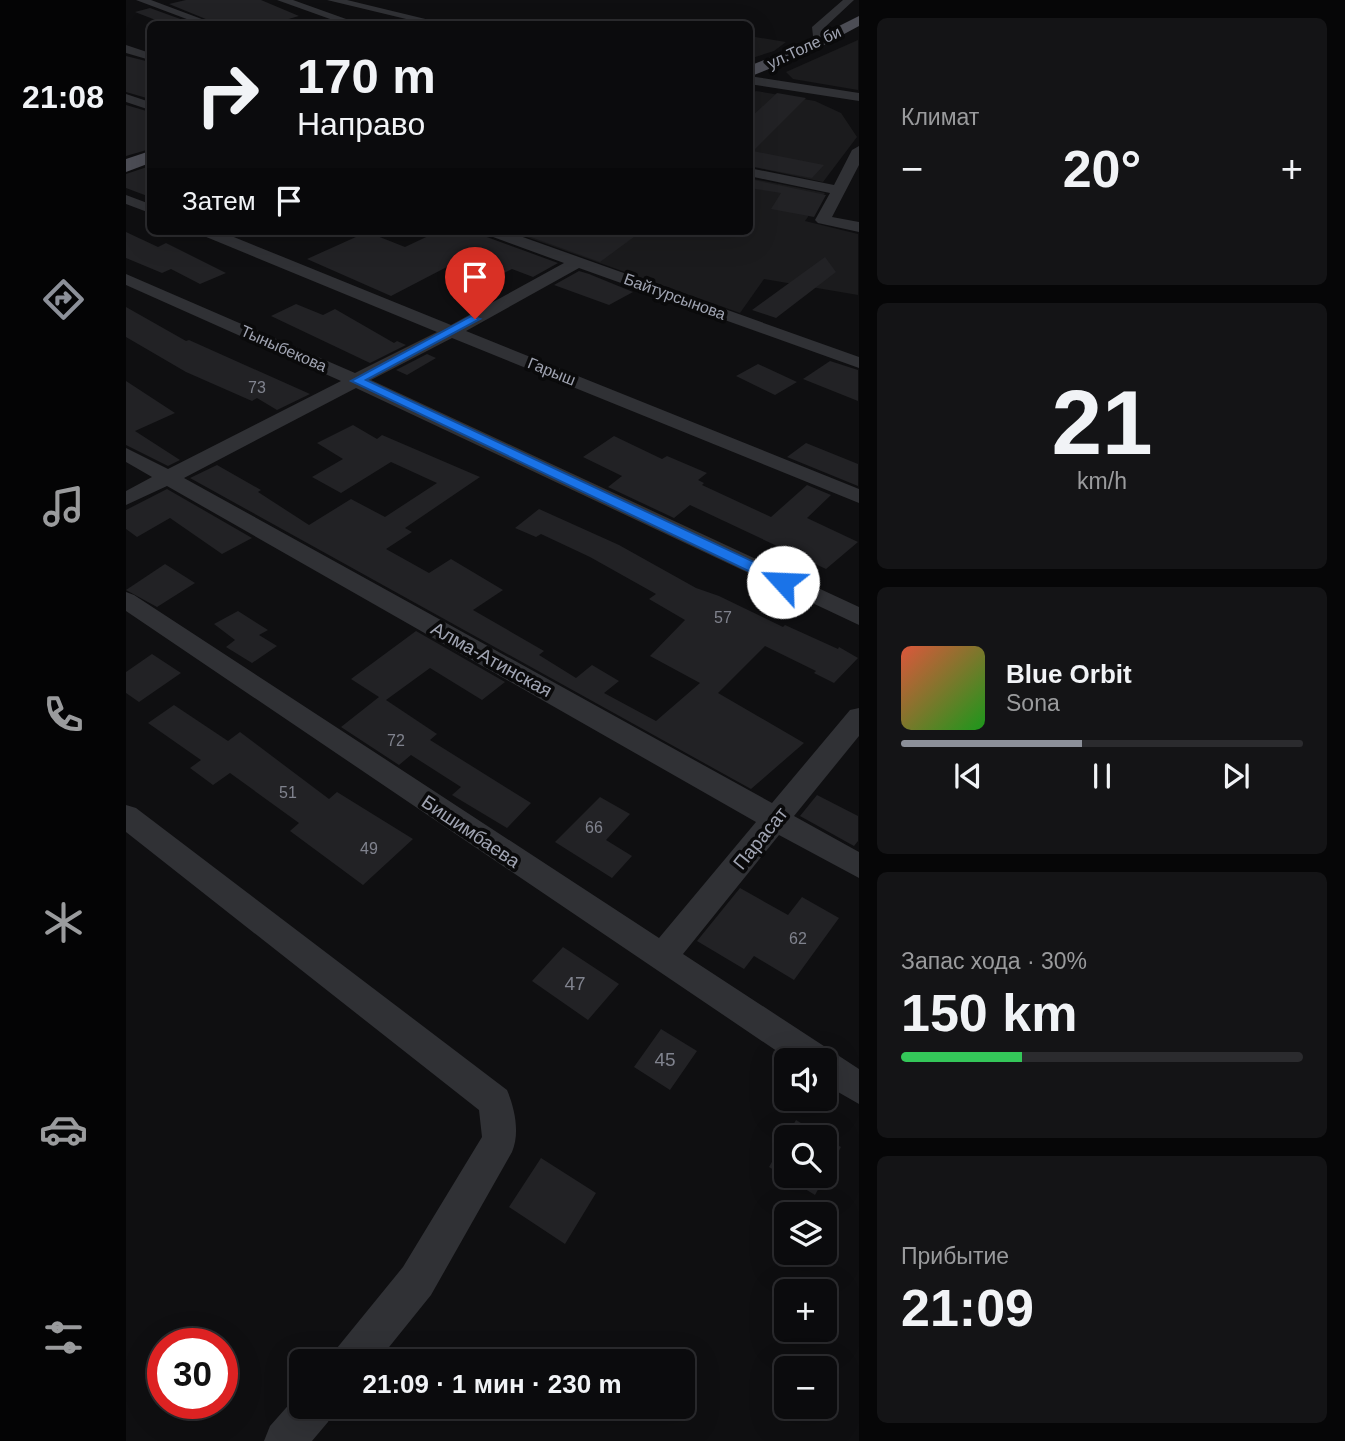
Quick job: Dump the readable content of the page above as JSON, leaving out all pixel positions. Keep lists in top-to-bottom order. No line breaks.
{"streets":{"main road":["ул.Толе би"],"street":["Байтурсынова","Тыныбекова","Гарыш","Алма-Атинская","Бишимбаева","Парасат"]},"crossings":[["Алма-Атинская","Парасат"],["Бишимбаева","Парасат"]],"house_numbers":["73","57","72","51","66","49","62","47","45"],"page":{"tabs":"21:08","tile":["Климат",["21","km/h"],["Запас хода · 30%","150 km"],["Прибытие","21:09"]],"turn":["170 m","Направо"],"heat":["−","20°","+"],"then":"Затем","song":["Blue Orbit","Sona"],"map_buttons":["+","−"],"limit":"30","trip":"21:09 · 1 мин · 230 m"}}
